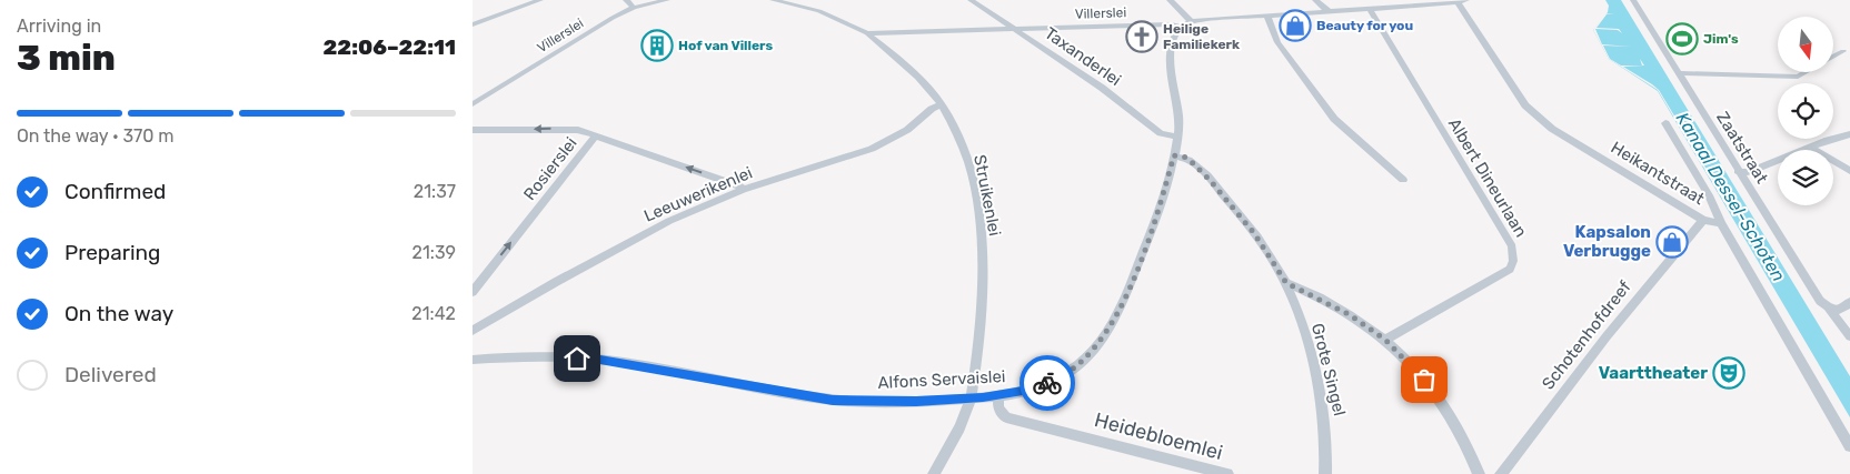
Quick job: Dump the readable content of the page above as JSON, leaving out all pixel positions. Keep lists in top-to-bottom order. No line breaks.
{"streets":{"street":["Villerslei","Taxanderlei","Zaatstraat","Rosierslei","Heikantstraat","Albert Dineurlaan","Leeuwerikenlei","Struikenlei","Schotenhofdreef","Grote Singel","Alfons Servaislei","Heidebloemlei"]},"crossings":[["Villerslei","Taxanderlei"],["Villerslei","Struikenlei"],["Villerslei","Alfons Servaislei"],["Taxanderlei","Alfons Servaislei"],["Heikantstraat","Schotenhofdreef"],["Leeuwerikenlei","Struikenlei"],["Struikenlei","Alfons Servaislei"],["Grote Singel","Alfons Servaislei"],["Alfons Servaislei","Heidebloemlei"]],"water":["Kanaal Dessel-Schoten"],"places":{"shop":["Beauty for you","Kapsalon Verbrugge"],"church":["Heilige Familiekerk"],"sports":["Jim's"],"building":["Hof van Villers"],"theatre":["Vaarttheater"]},"north":"bottom","page":{"heading":["3 min","Arriving in","22:06–22:11"],"bar":"On the way · 370 m","list":[["Confirmed","21:37"],["Preparing","21:39"],["On the way","21:42"],"Delivered"]}}
